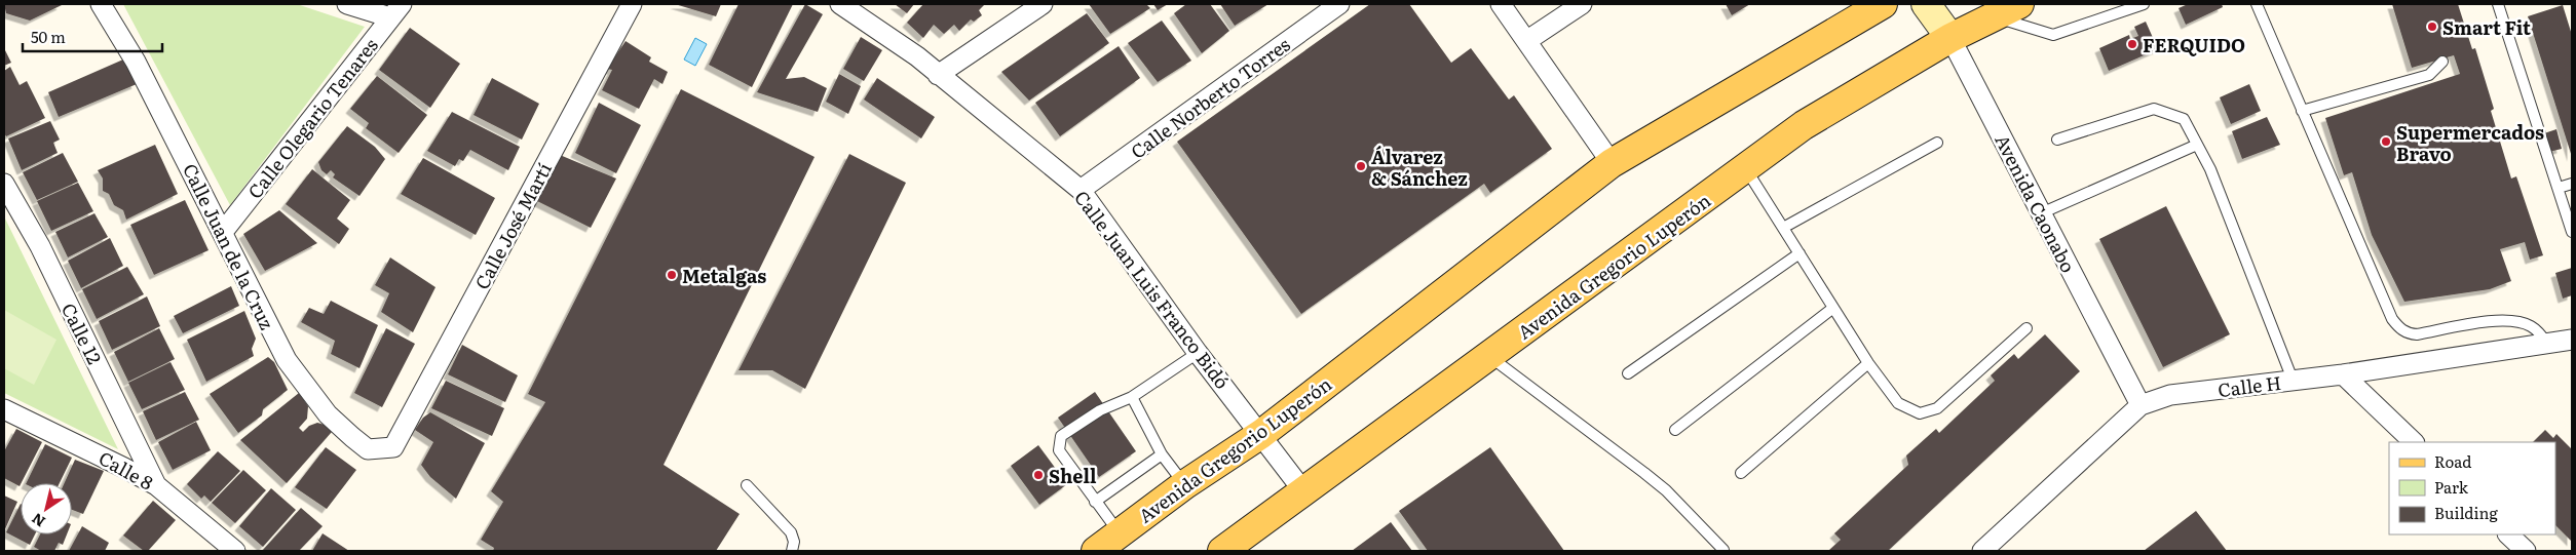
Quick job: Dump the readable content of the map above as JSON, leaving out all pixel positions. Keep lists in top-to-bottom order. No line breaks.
{"streets":{"main road":["Avenida Gregorio Luperón"],"street":["Calle Norberto Torres","Calle Olegario Tenares","Avenida Caonabo","Calle José Martí","Calle Juan de la Cruz","Calle Juan Luis Franco Bidó","Calle 12","Calle H","Calle 8"]},"crossings":[["Calle Norberto Torres","Calle Juan Luis Franco Bidó"],["Calle Olegario Tenares","Calle Juan de la Cruz"],["Avenida Caonabo","Avenida Gregorio Luperón"],["Avenida Caonabo","Calle H"],["Calle José Martí","Calle Juan de la Cruz"],["Avenida Gregorio Luperón","Calle Juan Luis Franco Bidó"],["Calle 12","Calle 8"]],"places":["Smart Fit","FERQUIDO","Supermercados Bravo","Álvarez & Sánchez","Metalgas","Shell"],"legend":["Road","Park","Building"],"scale_bar":"50 m","north":"bottom left"}
